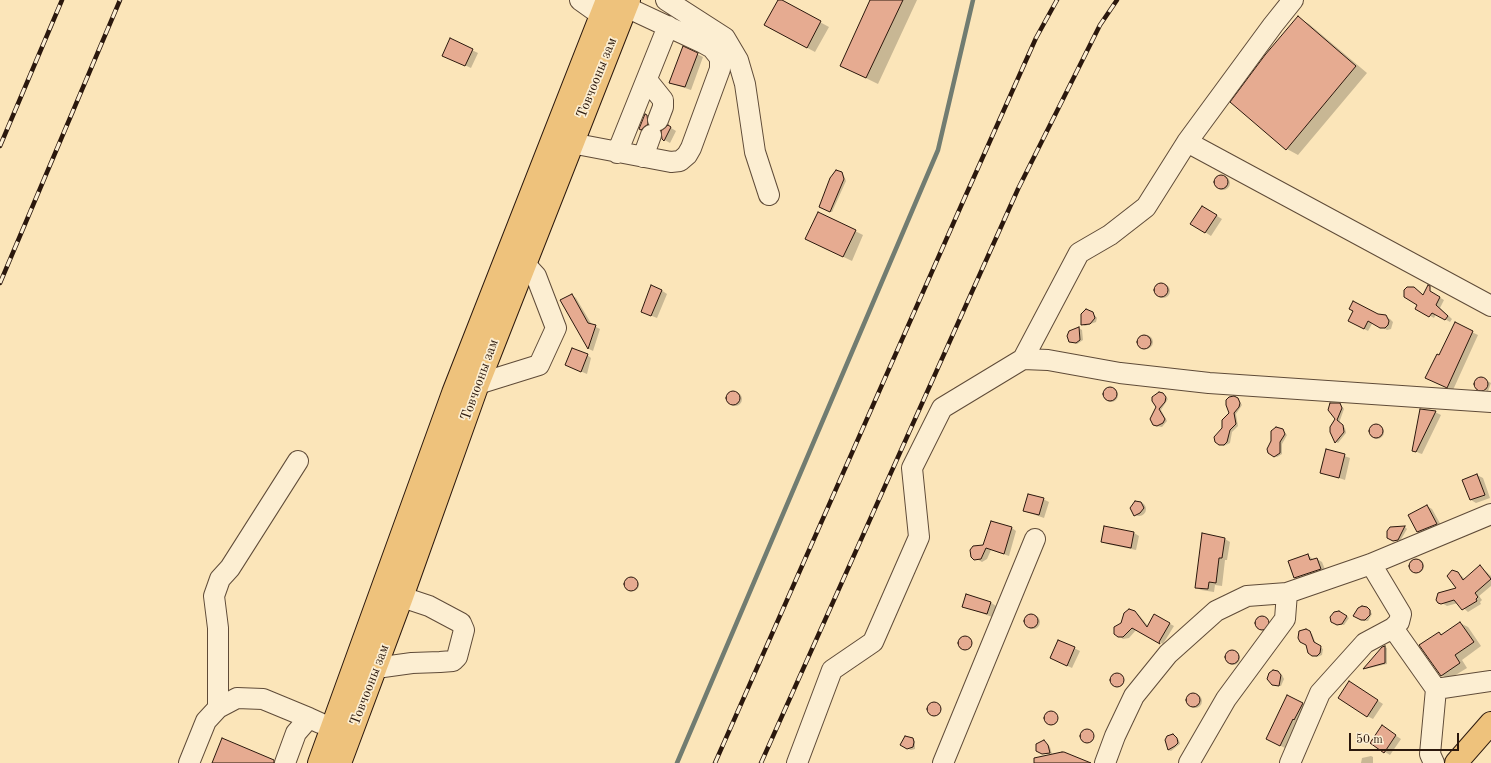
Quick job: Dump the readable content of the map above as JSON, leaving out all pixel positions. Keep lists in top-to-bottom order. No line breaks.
{"streets":{"main road":["Товчооны зам"]},"scale_bar":"50 m"}
